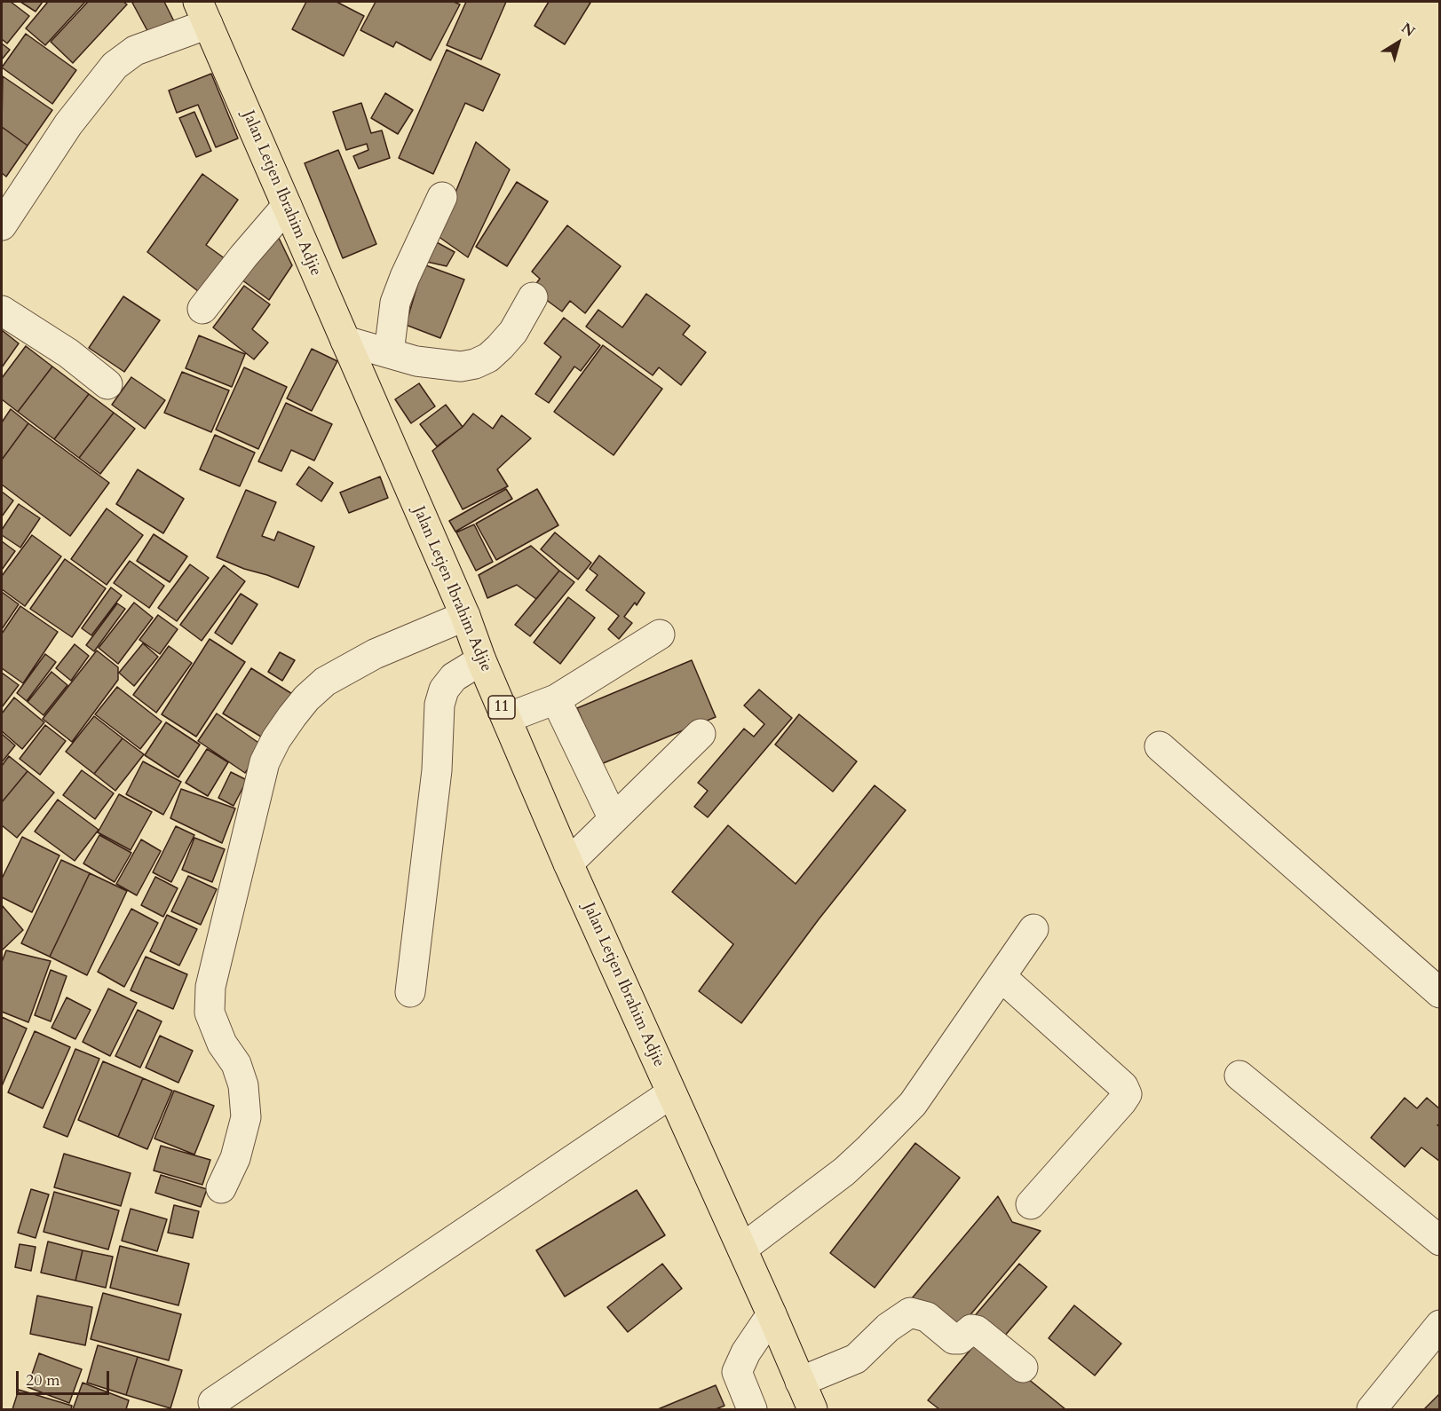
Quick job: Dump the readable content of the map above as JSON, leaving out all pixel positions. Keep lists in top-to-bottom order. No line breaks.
{"streets":{"main road":["Jalan Letjen Ibrahim Adjie","11"]},"scale_bar":"20 m","north":"top right"}
